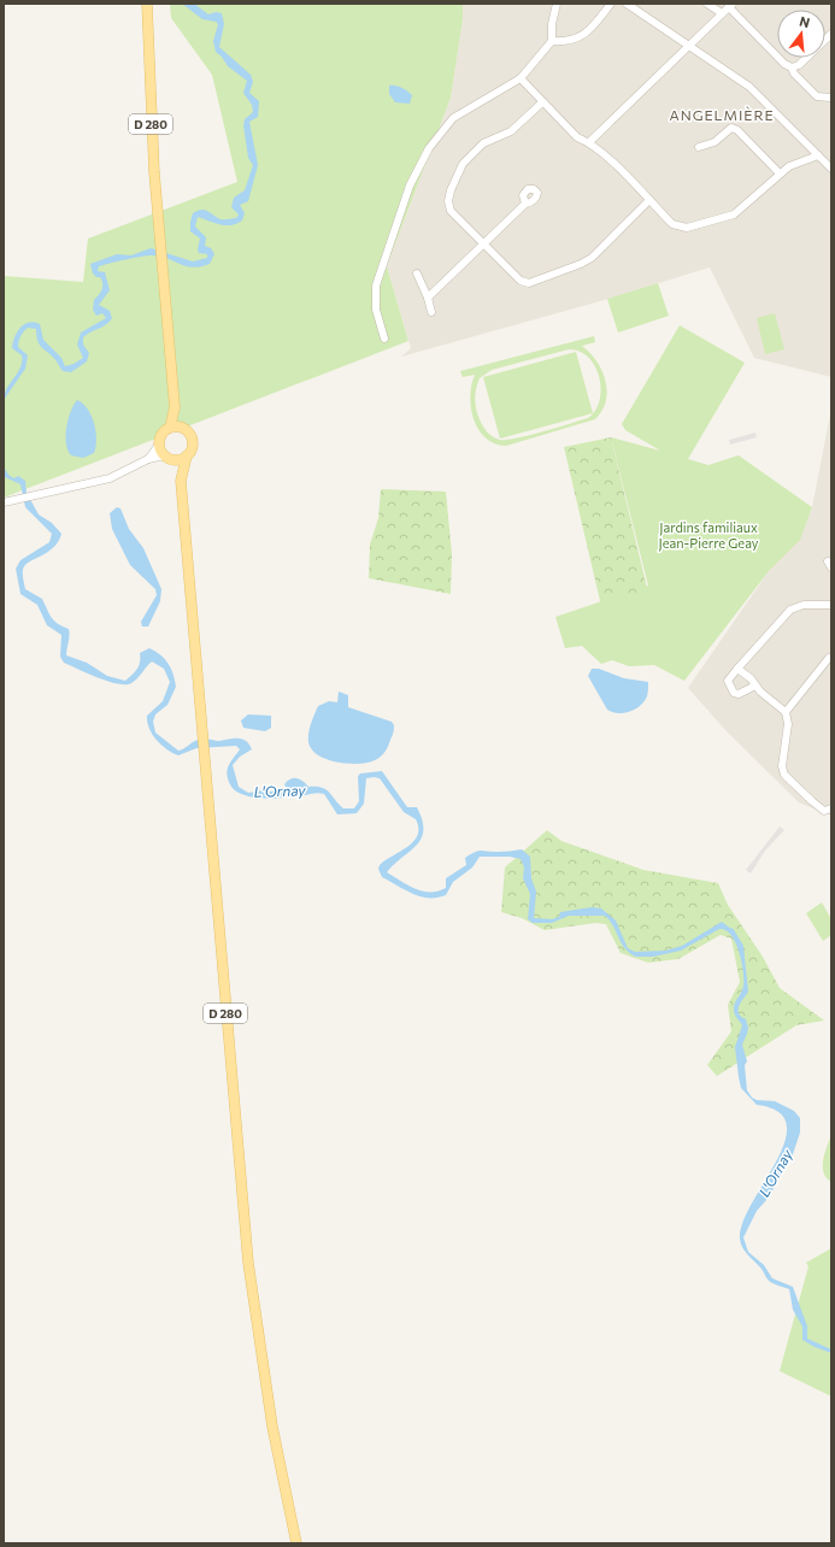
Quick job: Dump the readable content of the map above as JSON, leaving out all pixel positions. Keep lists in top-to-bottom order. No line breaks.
{"streets":{"main road":["D 280"]},"districts":["ANGELMIÈRE"],"water":["L'Ornay"],"parks":["Jardins familiaux Jean-Pierre Geay"],"north":"top"}
